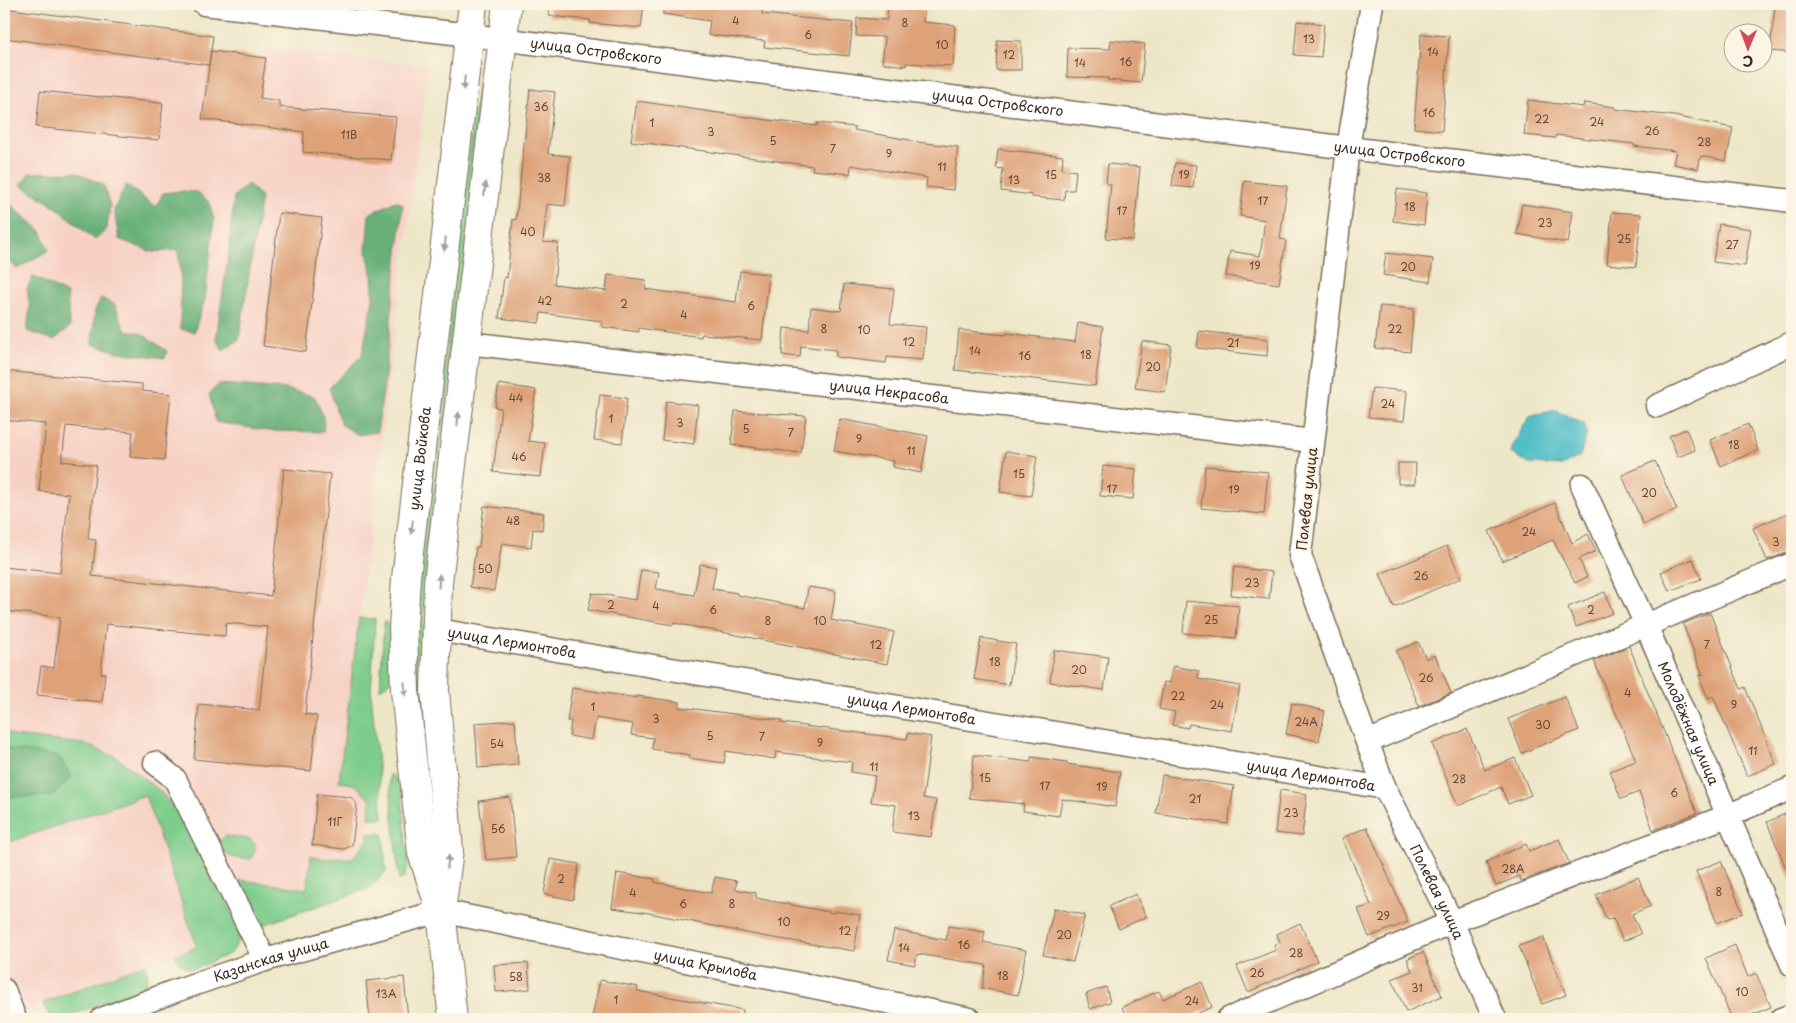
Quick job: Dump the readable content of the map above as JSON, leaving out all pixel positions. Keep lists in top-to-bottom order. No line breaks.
{"streets":{"main road":["улица Войкова"],"street":["улица Островского","улица Некрасова","Полевая улица","улица Лермонтова","Молодёжная улица","Казанская улица","улица Крылова"]},"crossings":[["улица Островского","улица Войкова"],["улица Островского","Полевая улица"],["улица Некрасова","улица Войкова"],["улица Некрасова","Полевая улица"],["улица Войкова","улица Лермонтова"],["улица Войкова","Казанская улица"],["улица Войкова","улица Крылова"],["Полевая улица","улица Лермонтова"],["Казанская улица","улица Крылова"]],"house_numbers":["4","8","6","13","10","14","12","16","14","36","16","22","24","1","26","3","11В","5","28","7","9","11","15","19","38","13","17","18","17","23","40","25","27","19","20","42","2","6","4","8","22","10","12","21","14","18","16","20","44","24","1","3","5","7","9","18","11","46","15","17","19","20","48","24","3","50","26","23","2","4","6","2","25","8","10","12","7","18","20","26","4","22","24","9","1","3","24А","30","5","7","9","54","11","11","15","28","17","19","6","21","23","13","11Г","56","28А","2","8","4","6","8","29","10","12","20","16","14","28","26","18","58","31","10","13А","1","24"],"north":"bottom"}
